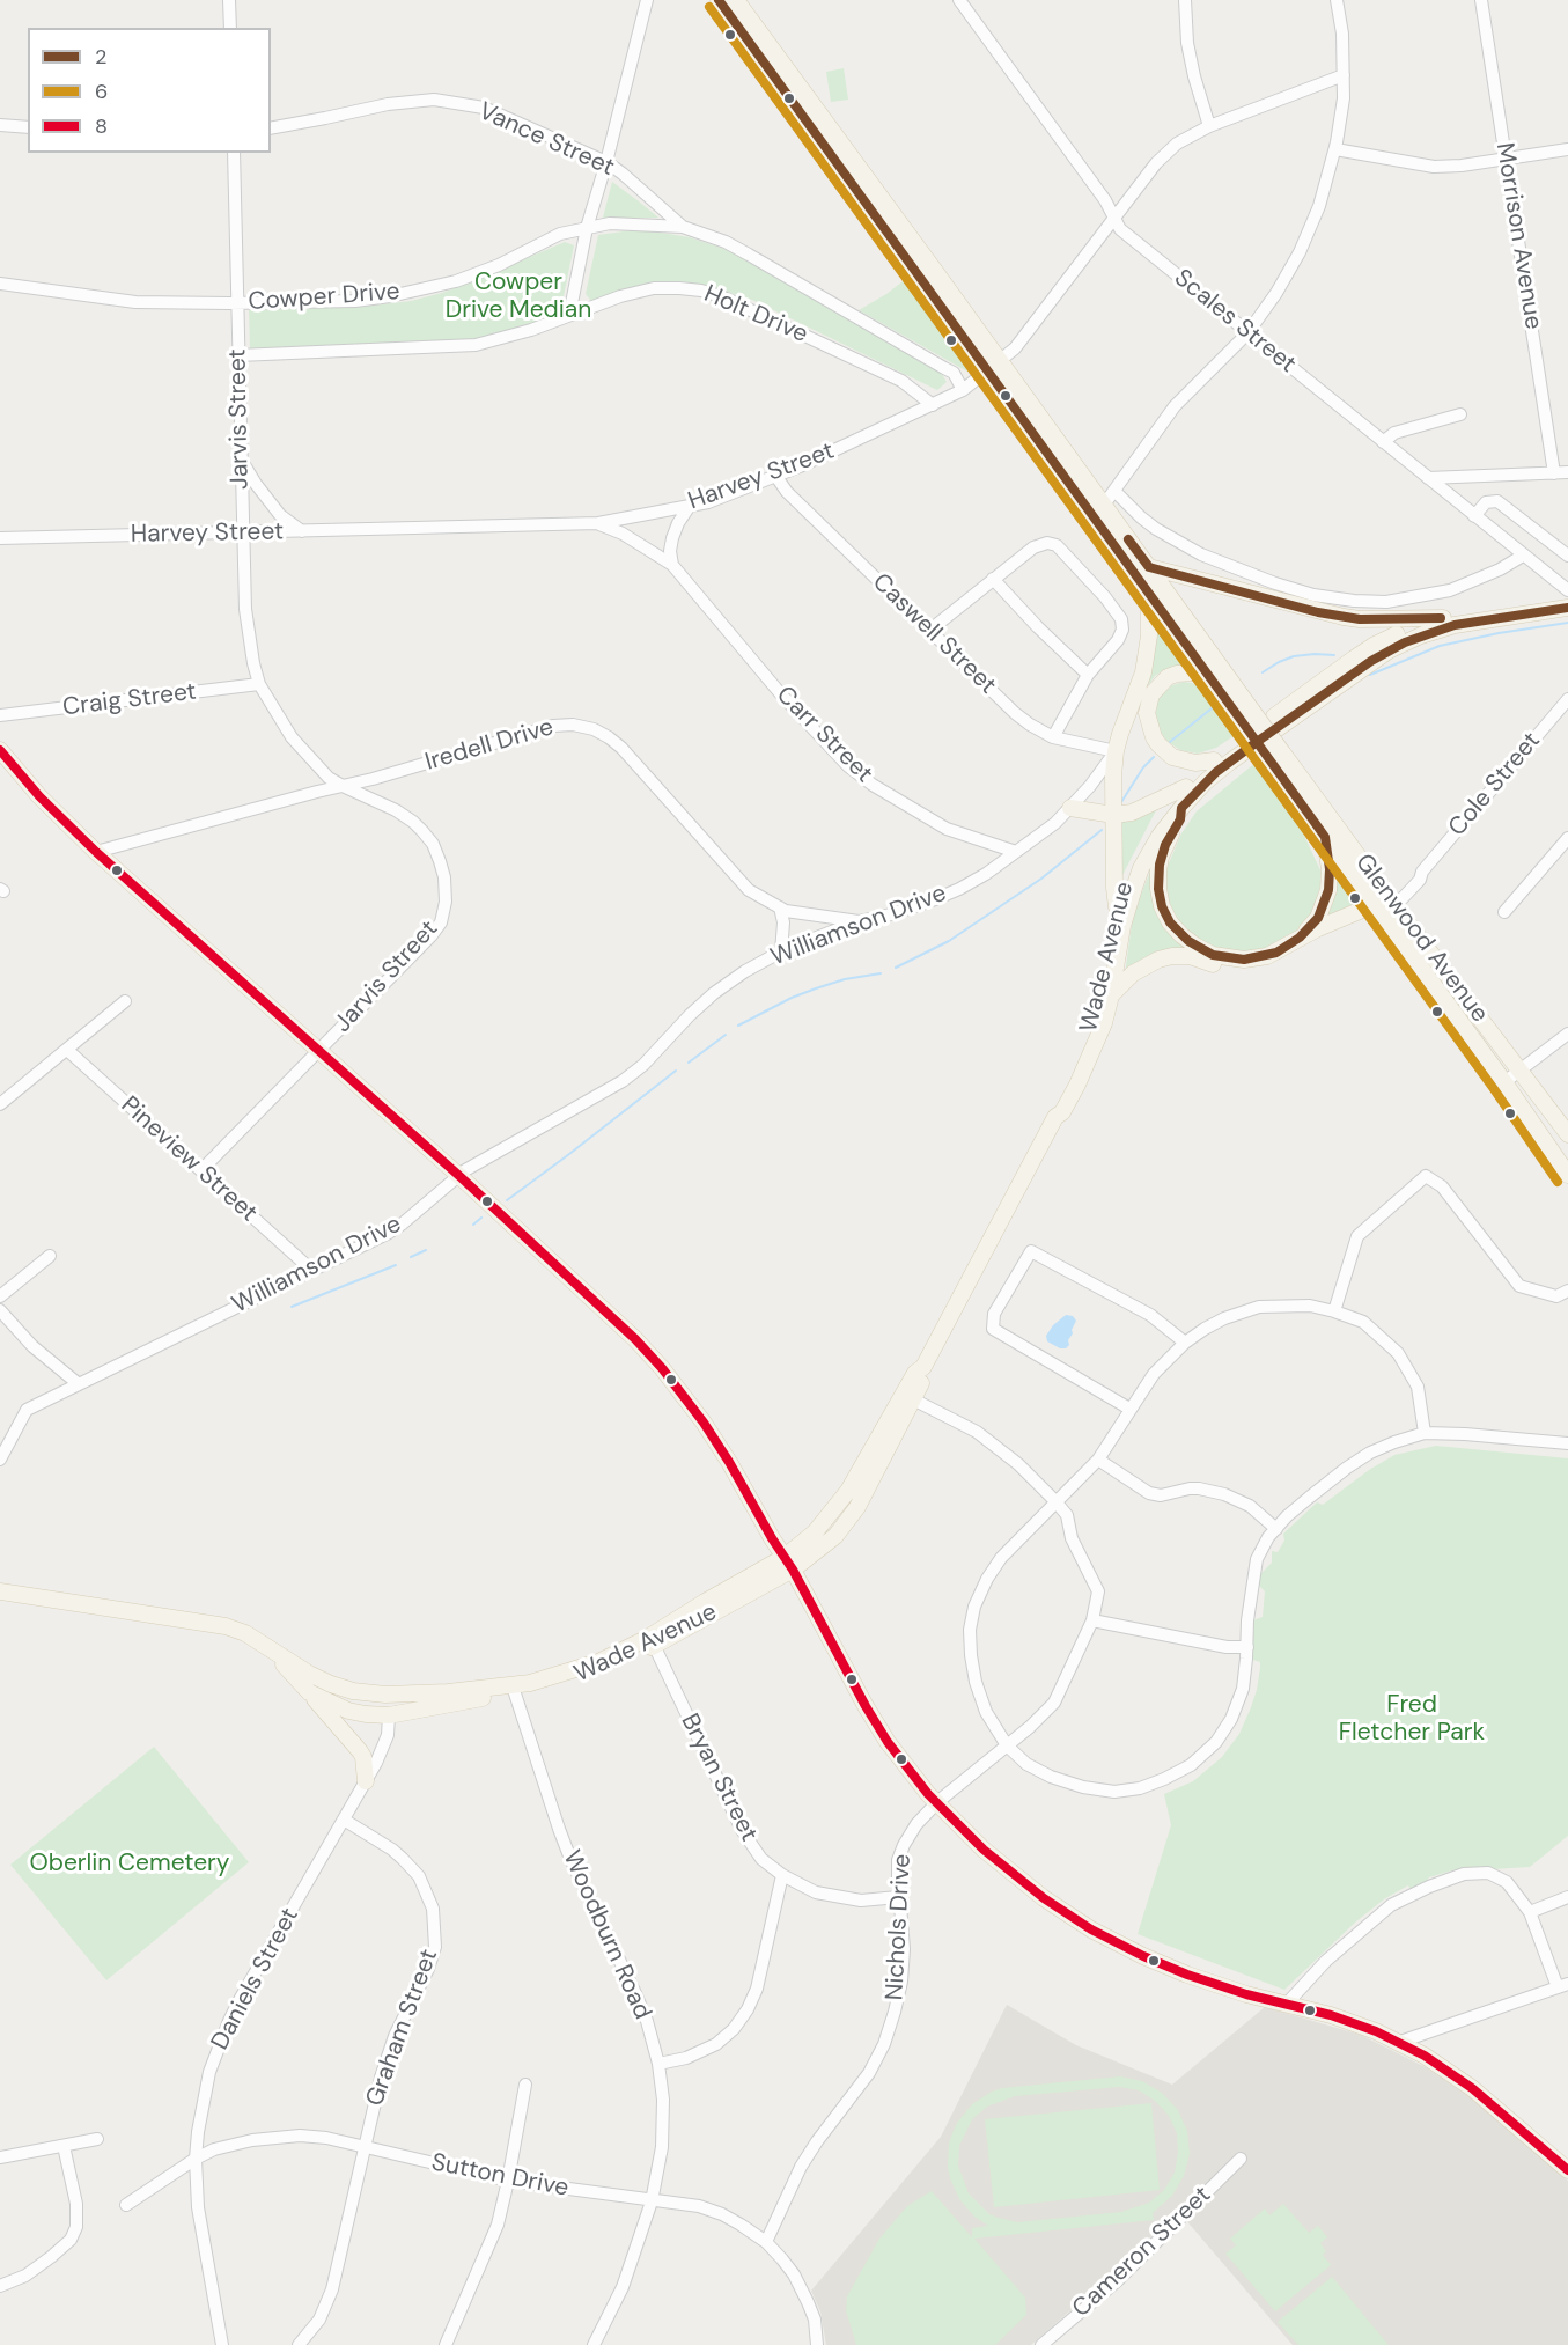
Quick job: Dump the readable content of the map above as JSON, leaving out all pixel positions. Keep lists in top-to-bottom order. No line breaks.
{"streets":{"main road":["Glenwood Avenue","Wade Avenue"],"street":["Vance Street","Morrison Avenue","Cowper Drive","Holt Drive","Scales Street","Jarvis Street","Harvey Street","Caswell Street","Craig Street","Carr Street","Iredell Drive","Cole Street","Williamson Drive","Pineview Street","Bryan Street","Nichols Drive","Woodburn Road","Daniels Street","Graham Street","Sutton Drive","Cameron Street"]},"crossings":[["Vance Street","Cowper Drive"],["Cowper Drive","Jarvis Street"],["Cowper Drive","Harvey Street"],["Holt Drive","Jarvis Street"],["Holt Drive","Harvey Street"],["Scales Street","Harvey Street"],["Jarvis Street","Harvey Street"],["Jarvis Street","Craig Street"],["Jarvis Street","Iredell Drive"],["Jarvis Street","Pineview Street"],["Harvey Street","Caswell Street"],["Harvey Street","Carr Street"],["Harvey Street","Glenwood Avenue"],["Caswell Street","Williamson Drive"],["Carr Street","Williamson Drive"],["Iredell Drive","Williamson Drive"],["Cole Street","Glenwood Avenue"],["Williamson Drive","Pineview Street"],["Wade Avenue","Bryan Street"],["Wade Avenue","Woodburn Road"],["Wade Avenue","Daniels Street"],["Bryan Street","Nichols Drive"],["Nichols Drive","Sutton Drive"],["Woodburn Road","Sutton Drive"],["Daniels Street","Graham Street"],["Daniels Street","Sutton Drive"],["Graham Street","Sutton Drive"]],"parks":["Cowper Drive Median","Fred Fletcher Park","Oberlin Cemetery"],"lines":["transit line 2","transit line 6","transit line 8"],"legend":["2","6","8"]}
